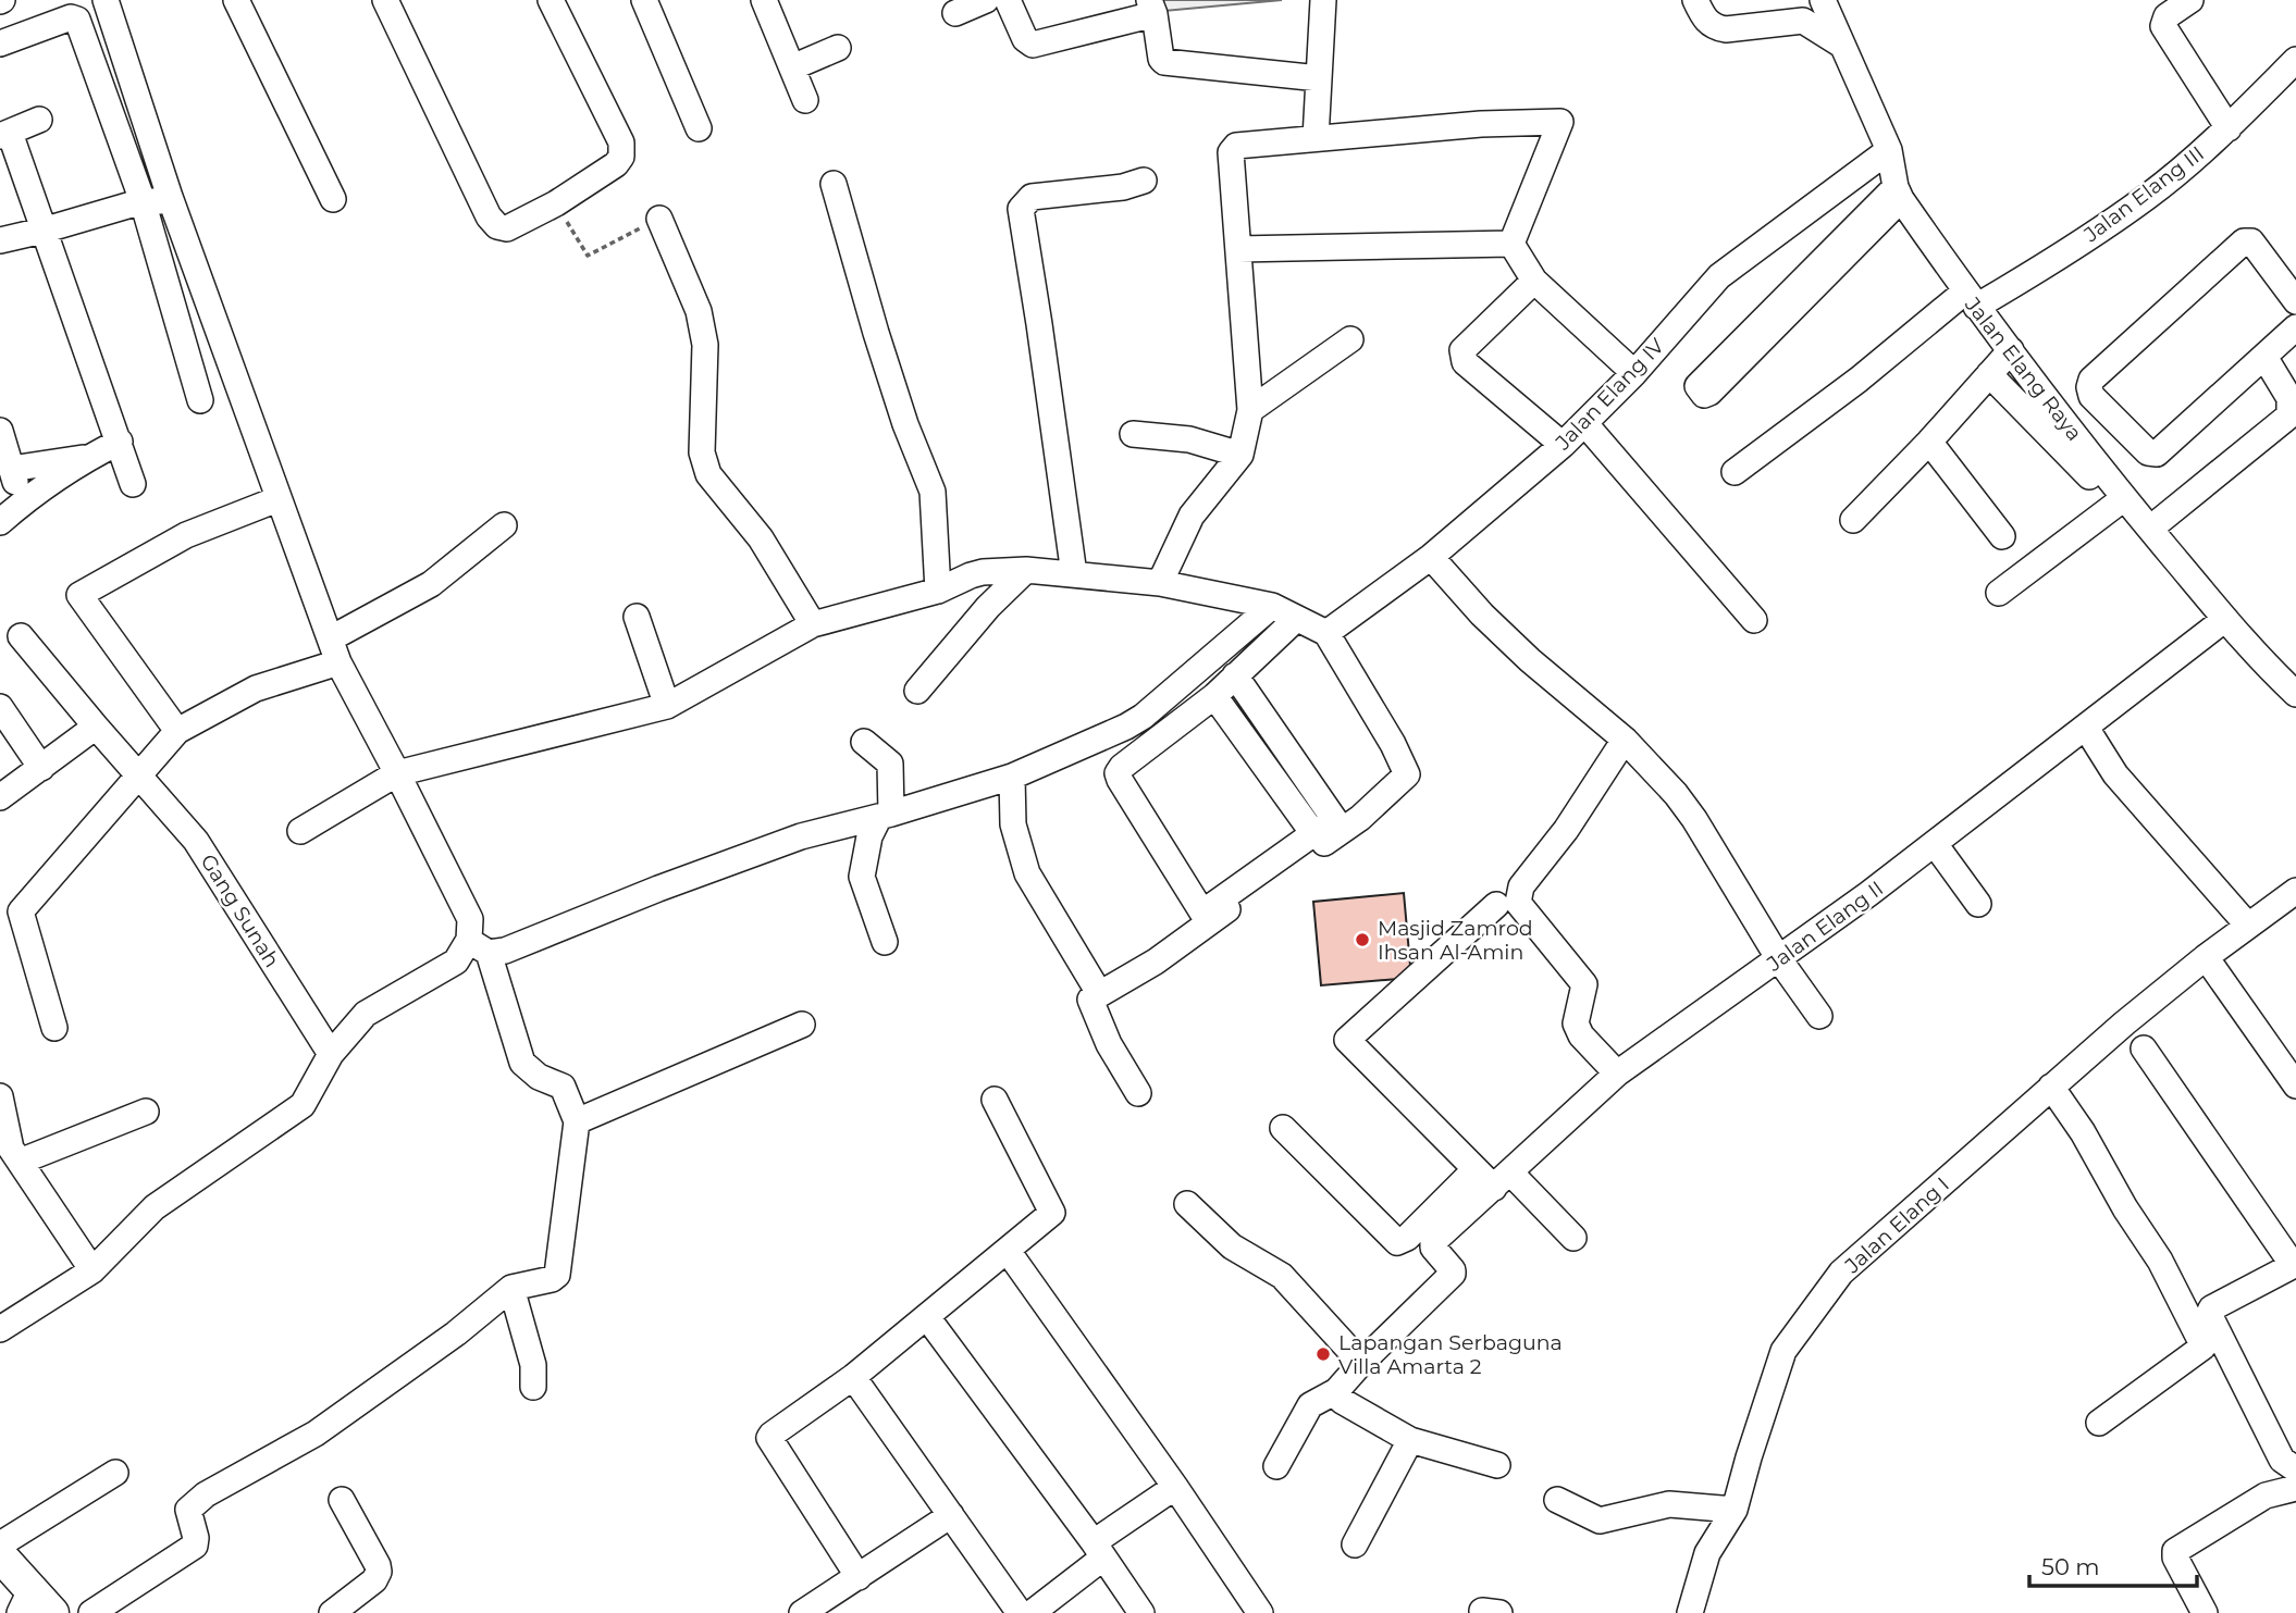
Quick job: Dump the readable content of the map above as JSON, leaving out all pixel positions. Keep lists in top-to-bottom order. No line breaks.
{"streets":{"street":["Jalan Elang III","Jalan Elang Raya","Jalan Elang IV","Gang Sunah","Jalan Elang II","Jalan Elang I"]},"crossings":[["Jalan Elang III","Jalan Elang Raya"],["Jalan Elang Raya","Jalan Elang IV"],["Jalan Elang Raya","Jalan Elang II"]],"places":["Masjid Zamrod Ihsan Al-Amin","Lapangan Serbaguna Villa Amarta 2"],"scale_bar":"50 m"}
